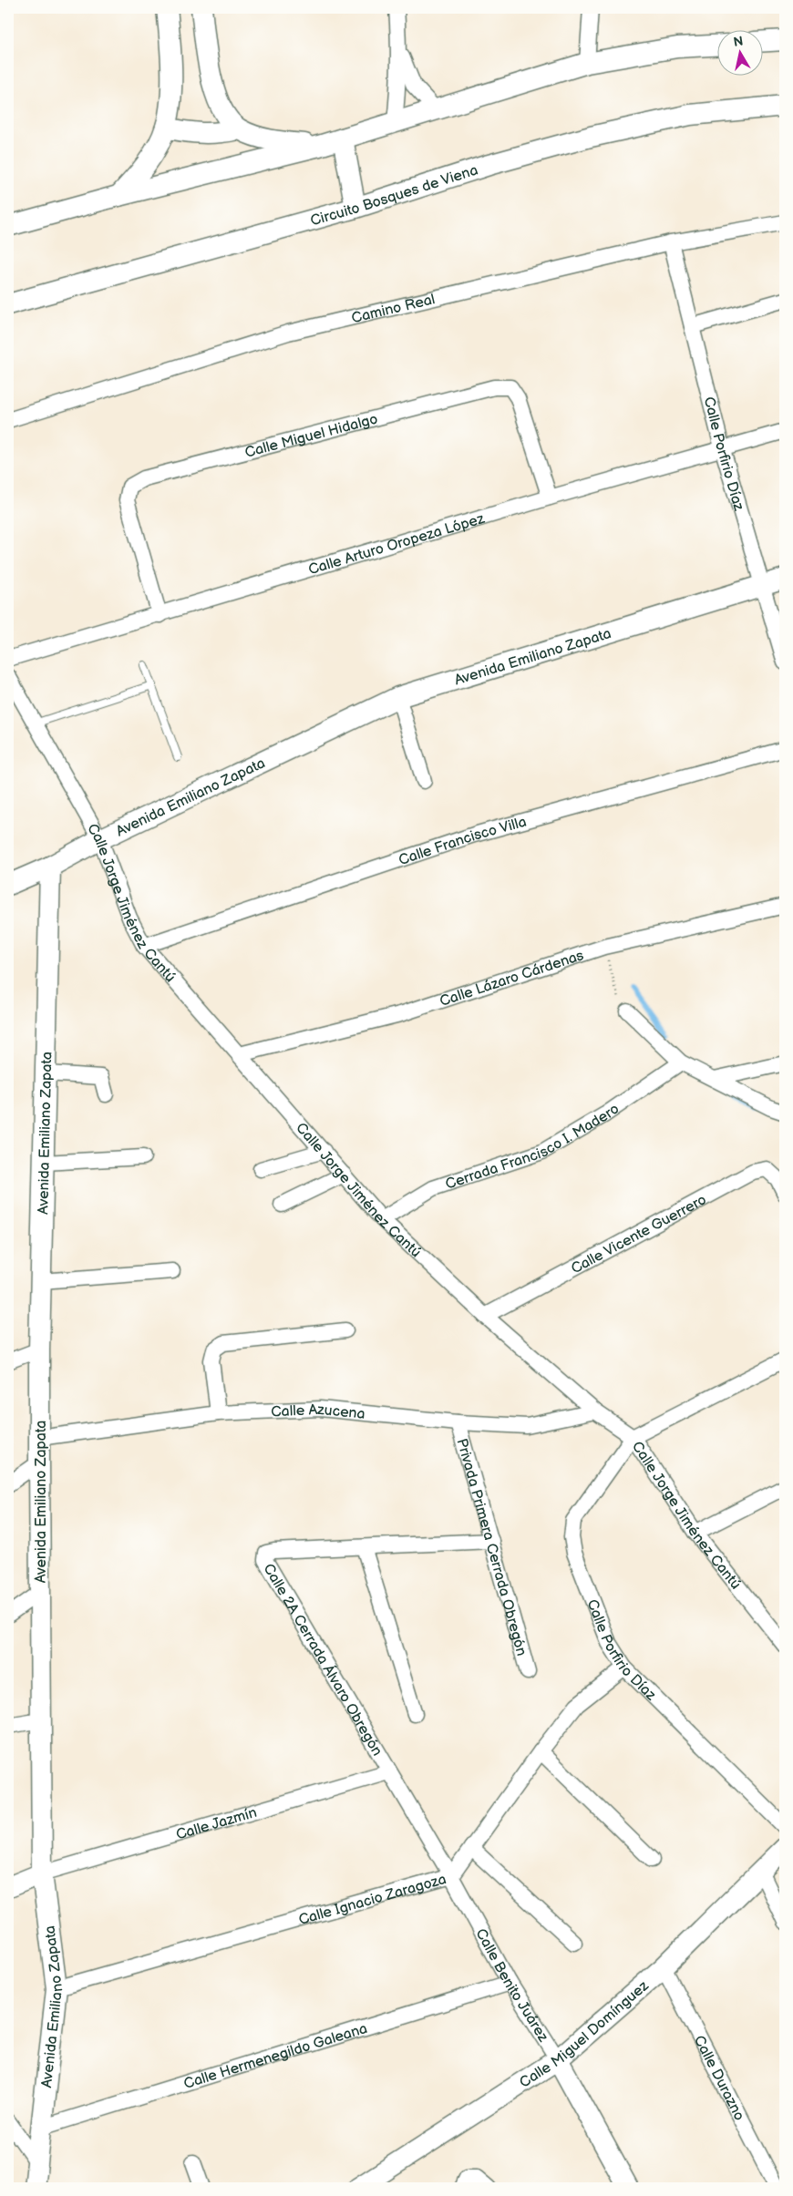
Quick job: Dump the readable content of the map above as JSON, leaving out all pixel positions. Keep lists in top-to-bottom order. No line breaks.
{"streets":{"street":["Circuito Bosques de Viena","Camino Real","Calle Miguel Hidalgo","Calle Porfirio Díaz","Calle Arturo Oropeza López","Avenida Emiliano Zapata","Calle Francisco Villa","Calle Jorge Jiménez Cantú","Calle Lázaro Cárdenas","Cerrada Francisco I. Madero","Calle Vicente Guerrero","Calle Azucena","Privada Primera Cerrada Obregón","Calle 2A Cerrada Álvaro Obregón","Calle Jazmín","Calle Ignacio Zaragoza","Calle Benito Juárez","Calle Miguel Domínguez","Calle Hermenegildo Galeana","Calle Durazno"]},"crossings":[["Camino Real","Calle Porfirio Díaz"],["Calle Miguel Hidalgo","Calle Arturo Oropeza López"],["Calle Porfirio Díaz","Calle Arturo Oropeza López"],["Calle Porfirio Díaz","Avenida Emiliano Zapata"],["Calle Porfirio Díaz","Calle Jorge Jiménez Cantú"],["Calle Porfirio Díaz","Calle Ignacio Zaragoza"],["Avenida Emiliano Zapata","Calle Jorge Jiménez Cantú"],["Avenida Emiliano Zapata","Calle Azucena"],["Avenida Emiliano Zapata","Calle Jazmín"],["Avenida Emiliano Zapata","Calle Ignacio Zaragoza"],["Avenida Emiliano Zapata","Calle Hermenegildo Galeana"],["Calle Francisco Villa","Calle Jorge Jiménez Cantú"],["Calle Jorge Jiménez Cantú","Calle Lázaro Cárdenas"],["Calle Jorge Jiménez Cantú","Cerrada Francisco I. Madero"],["Calle Jorge Jiménez Cantú","Calle Vicente Guerrero"],["Calle Jorge Jiménez Cantú","Calle Azucena"],["Calle Azucena","Privada Primera Cerrada Obregón"],["Privada Primera Cerrada Obregón","Calle 2A Cerrada Álvaro Obregón"],["Calle 2A Cerrada Álvaro Obregón","Calle Jazmín"],["Calle 2A Cerrada Álvaro Obregón","Calle Benito Juárez"],["Calle Jazmín","Calle Benito Juárez"],["Calle Ignacio Zaragoza","Calle Benito Juárez"],["Calle Benito Juárez","Calle Miguel Domínguez"],["Calle Benito Juárez","Calle Hermenegildo Galeana"],["Calle Miguel Domínguez","Calle Durazno"]],"north":"top"}
